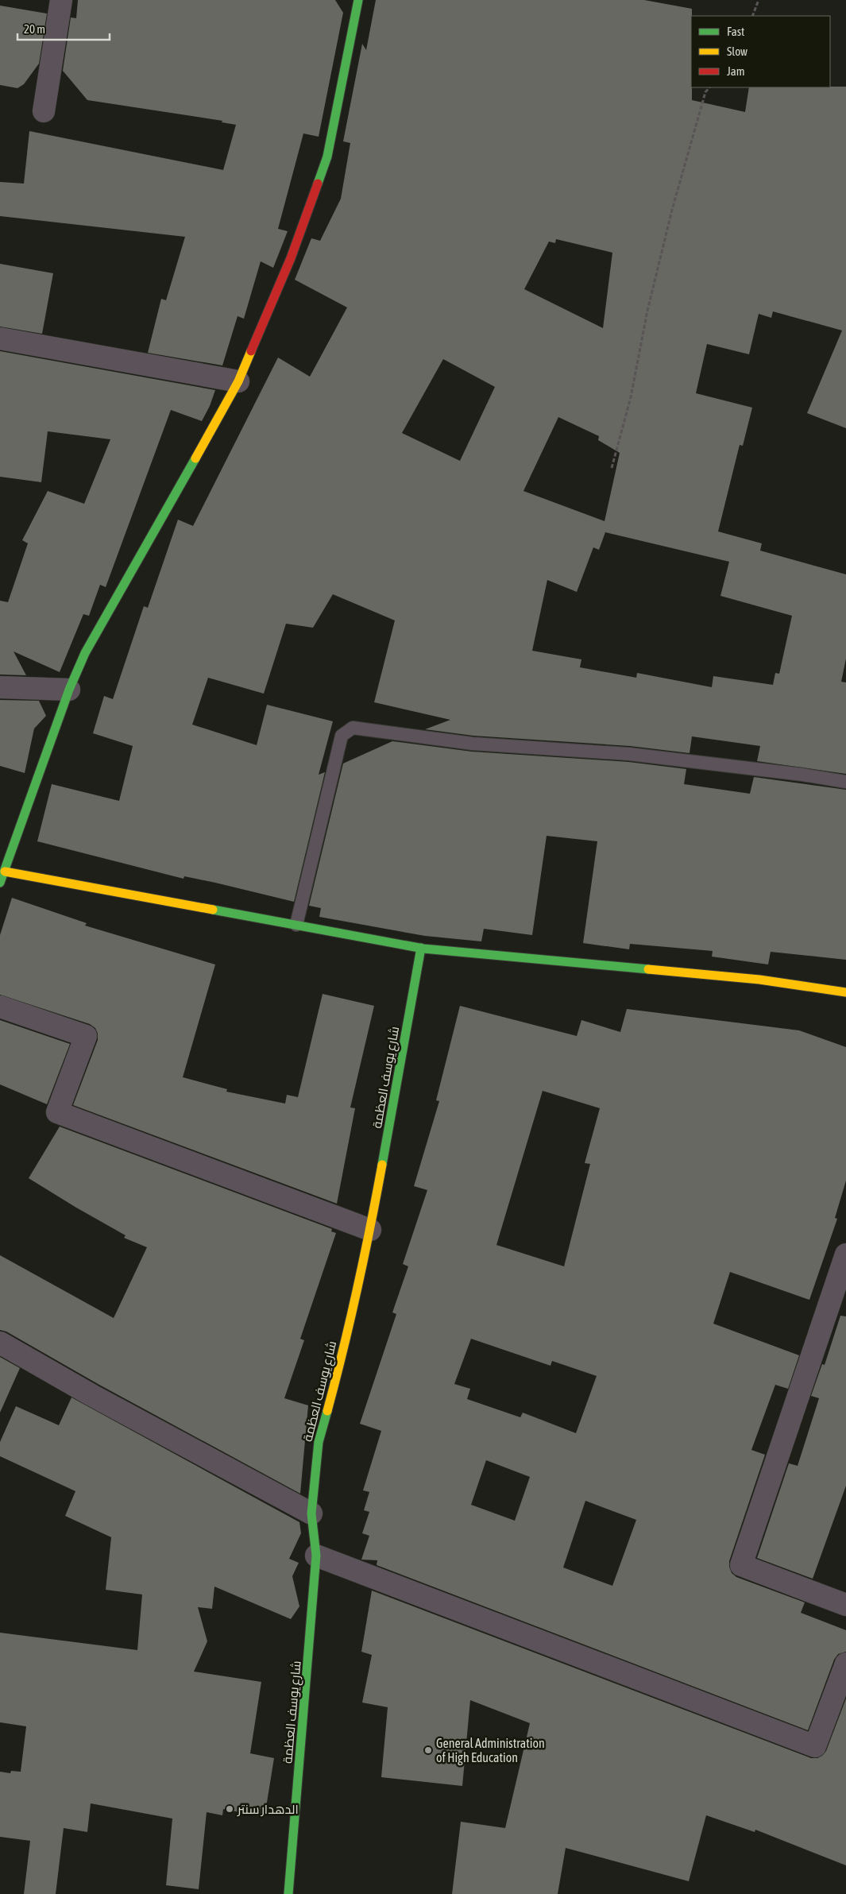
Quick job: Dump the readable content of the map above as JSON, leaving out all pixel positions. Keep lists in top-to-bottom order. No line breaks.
{"streets":{"street":["شارع يوسف العظمة"]},"places":["General Administration of High Education","الدهدار سنتر"],"legend":["Fast","Slow","Jam"],"scale_bar":"20 m"}
